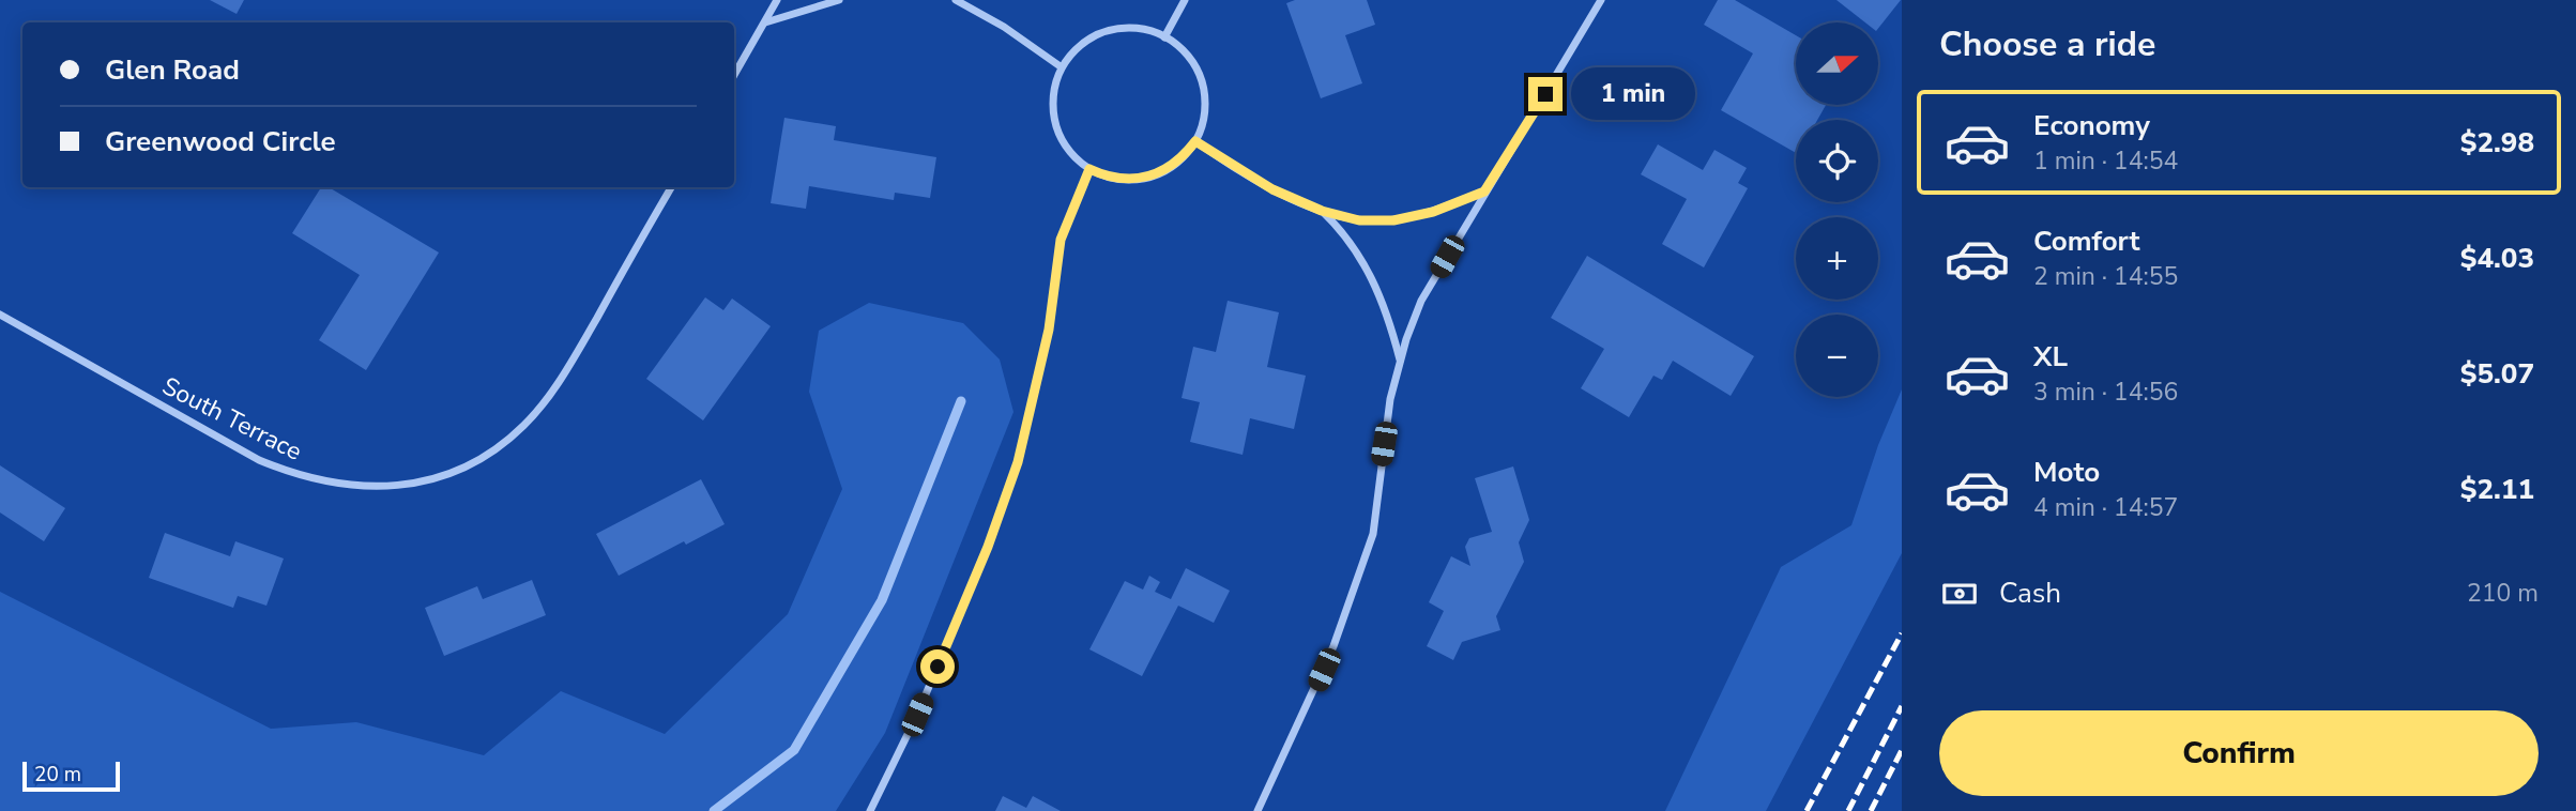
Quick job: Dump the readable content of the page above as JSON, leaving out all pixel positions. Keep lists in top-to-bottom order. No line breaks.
{"streets":{"street":["South Terrace"]},"scale_bar":"20 m","north":"right","page":{"heading":"Choose a ride","map_buttons":["+","−"],"banner":["Glen Road","Greenwood Circle"],"bubble":"1 min","list":[{"name":"Economy","note":"1 min · 14:54","value":"$2.98"},{"name":"Comfort","note":"2 min · 14:55","value":"$4.03"},{"name":"XL","note":"3 min · 14:56","value":"$5.07"},{"name":"Moto","note":"4 min · 14:57","value":"$2.11"}],"pay":["Cash","210 m"],"buttons":"Confirm","scale":"20 m"}}
